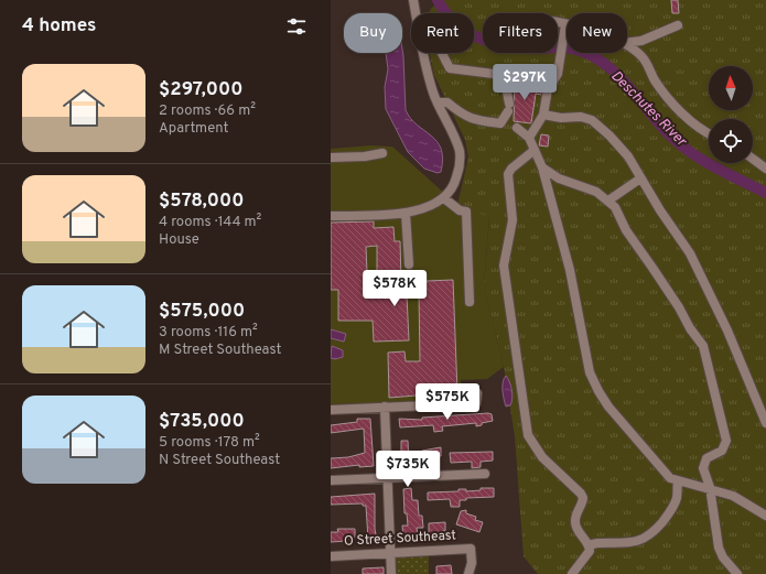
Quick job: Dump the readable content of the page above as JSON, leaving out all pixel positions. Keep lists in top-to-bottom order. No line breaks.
{"streets":{"street":["O Street Southeast"]},"water":["Deschutes River"],"north":"top","page":{"heading":"4 homes","chip":["Buy","Rent","Filters","New"],"list":[{"name":"$297,000","note":"2 rooms · 66 m² · Apartment"},{"name":"$578,000","note":"4 rooms · 144 m² · House"},{"name":"$575,000","note":"3 rooms · 116 m² · M Street Southeast"},{"name":"$735,000","note":"5 rooms · 178 m² · N Street Southeast"}],"price":["$297K","$578K","$575K","$735K"]}}
